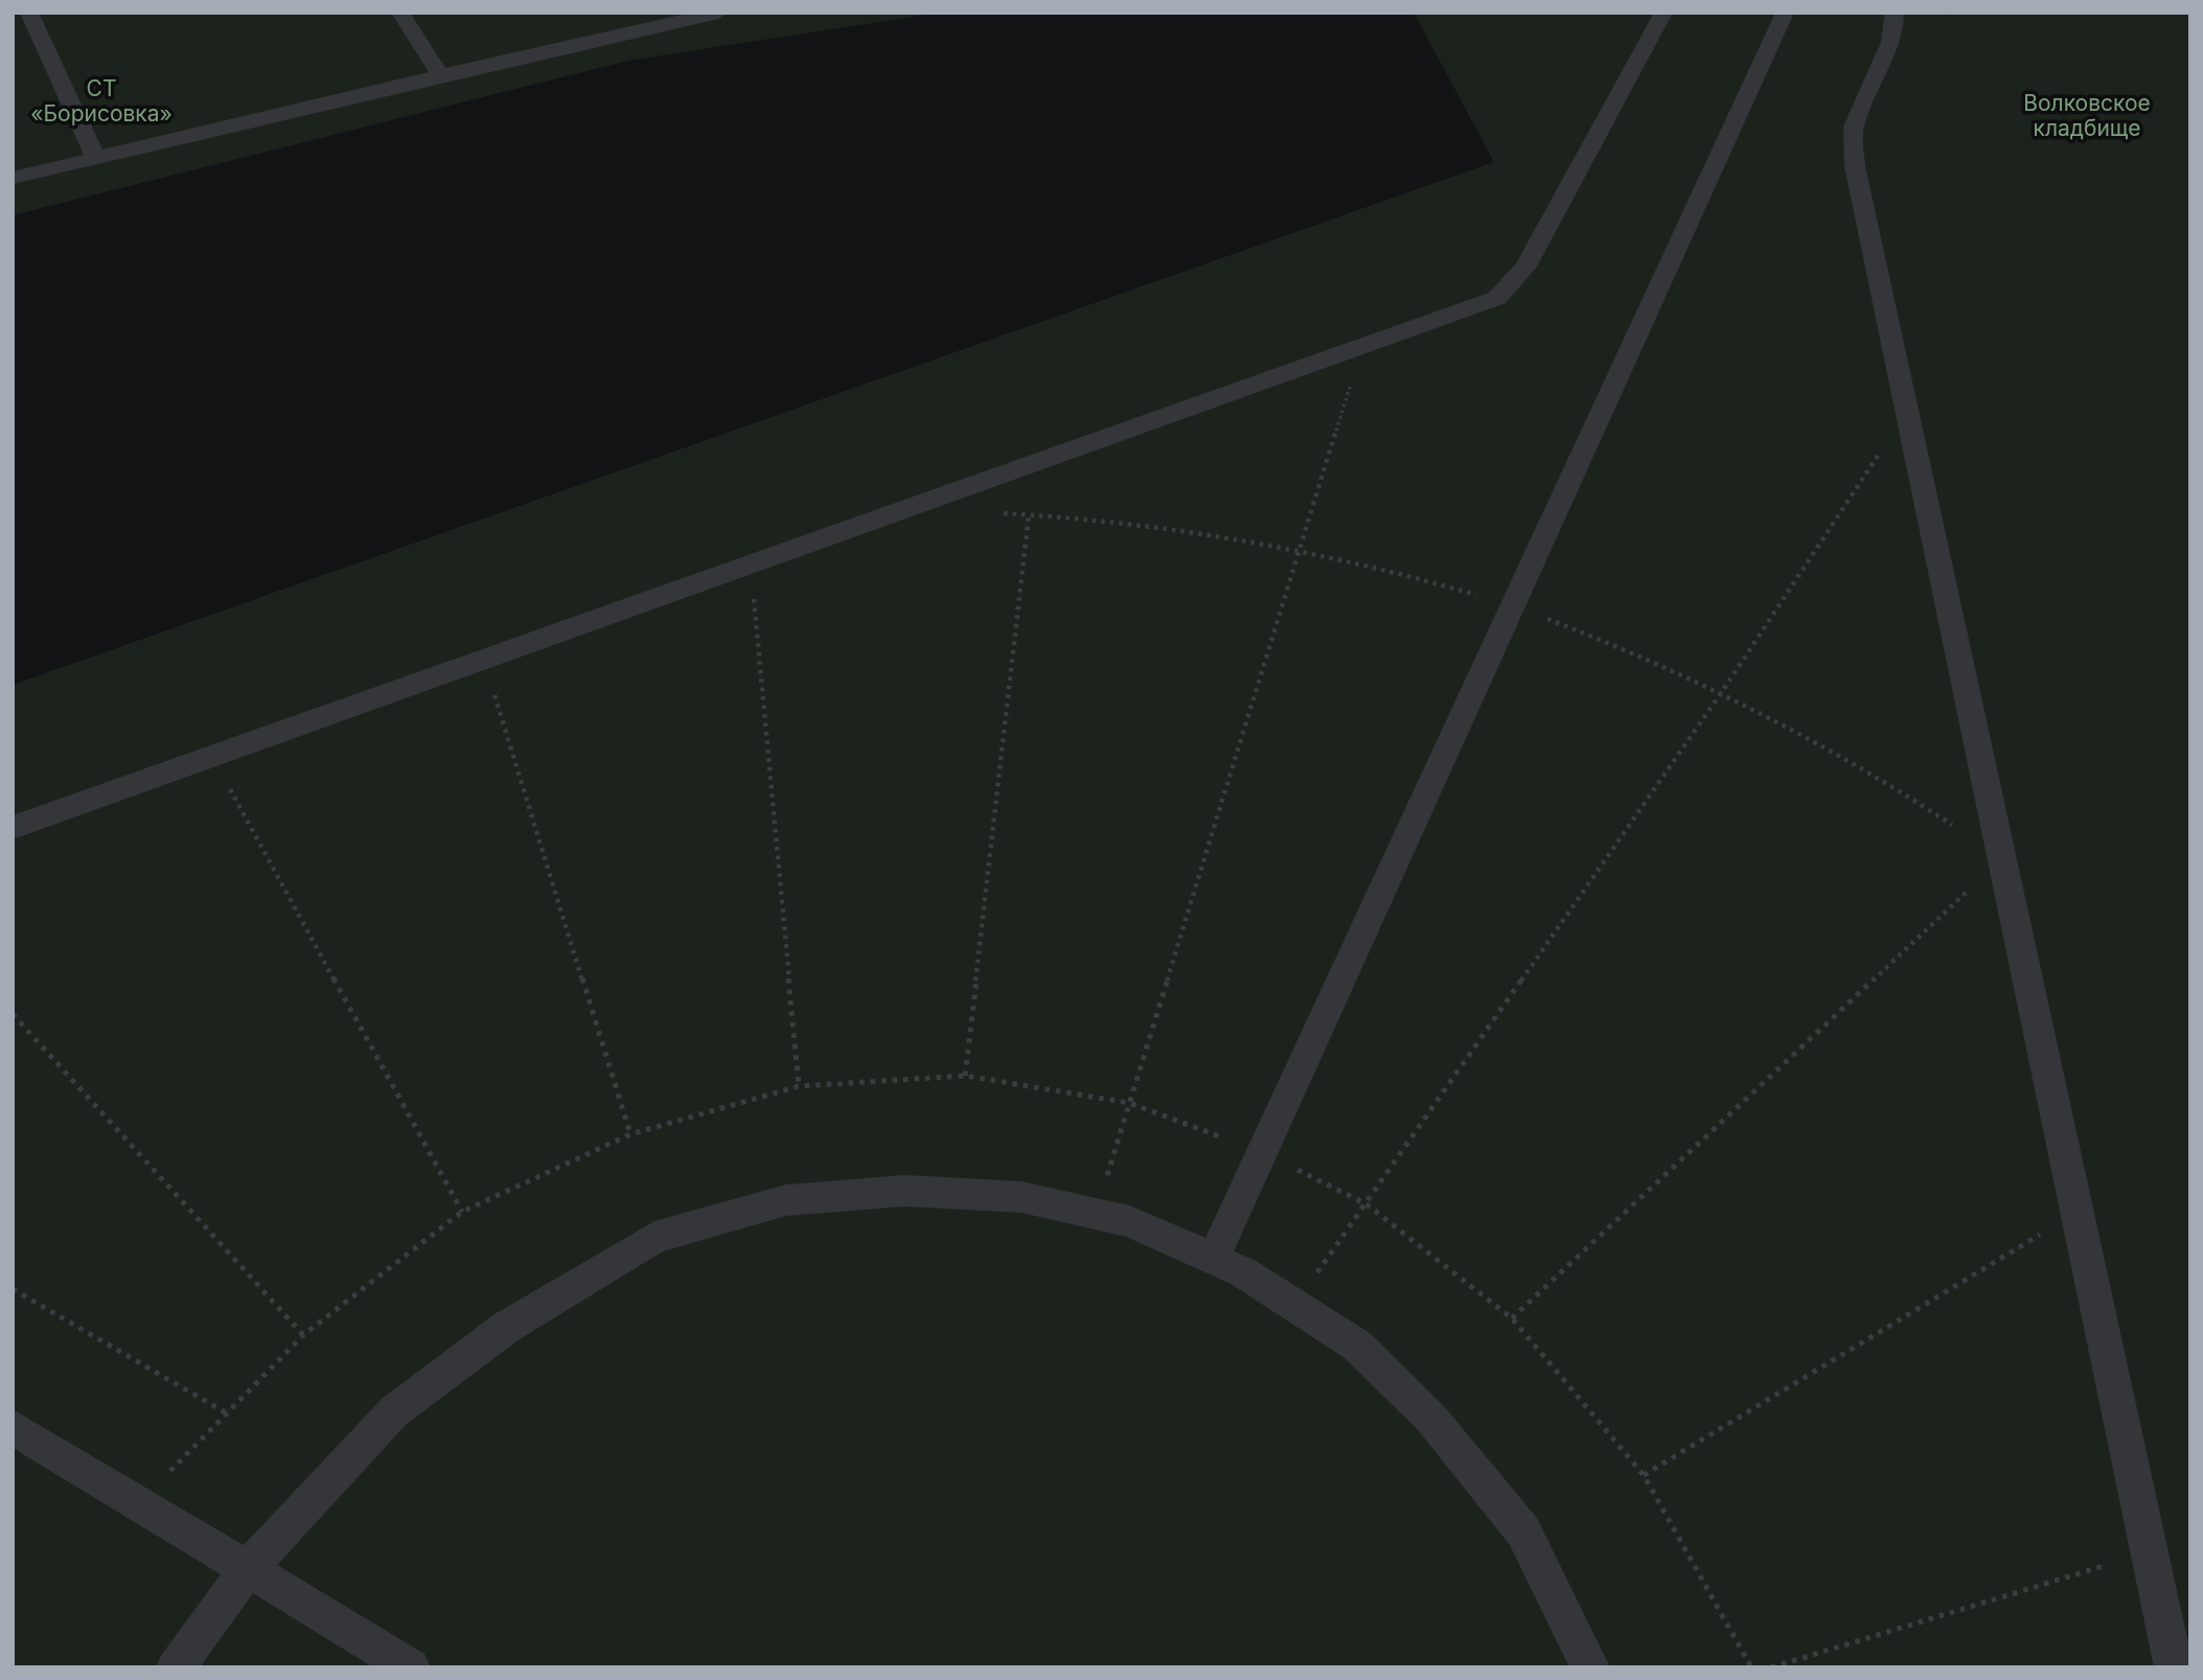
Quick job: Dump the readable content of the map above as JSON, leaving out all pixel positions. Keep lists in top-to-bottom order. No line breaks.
{"parks":["СТ «Борисовка»","Волковское кладбище"]}
